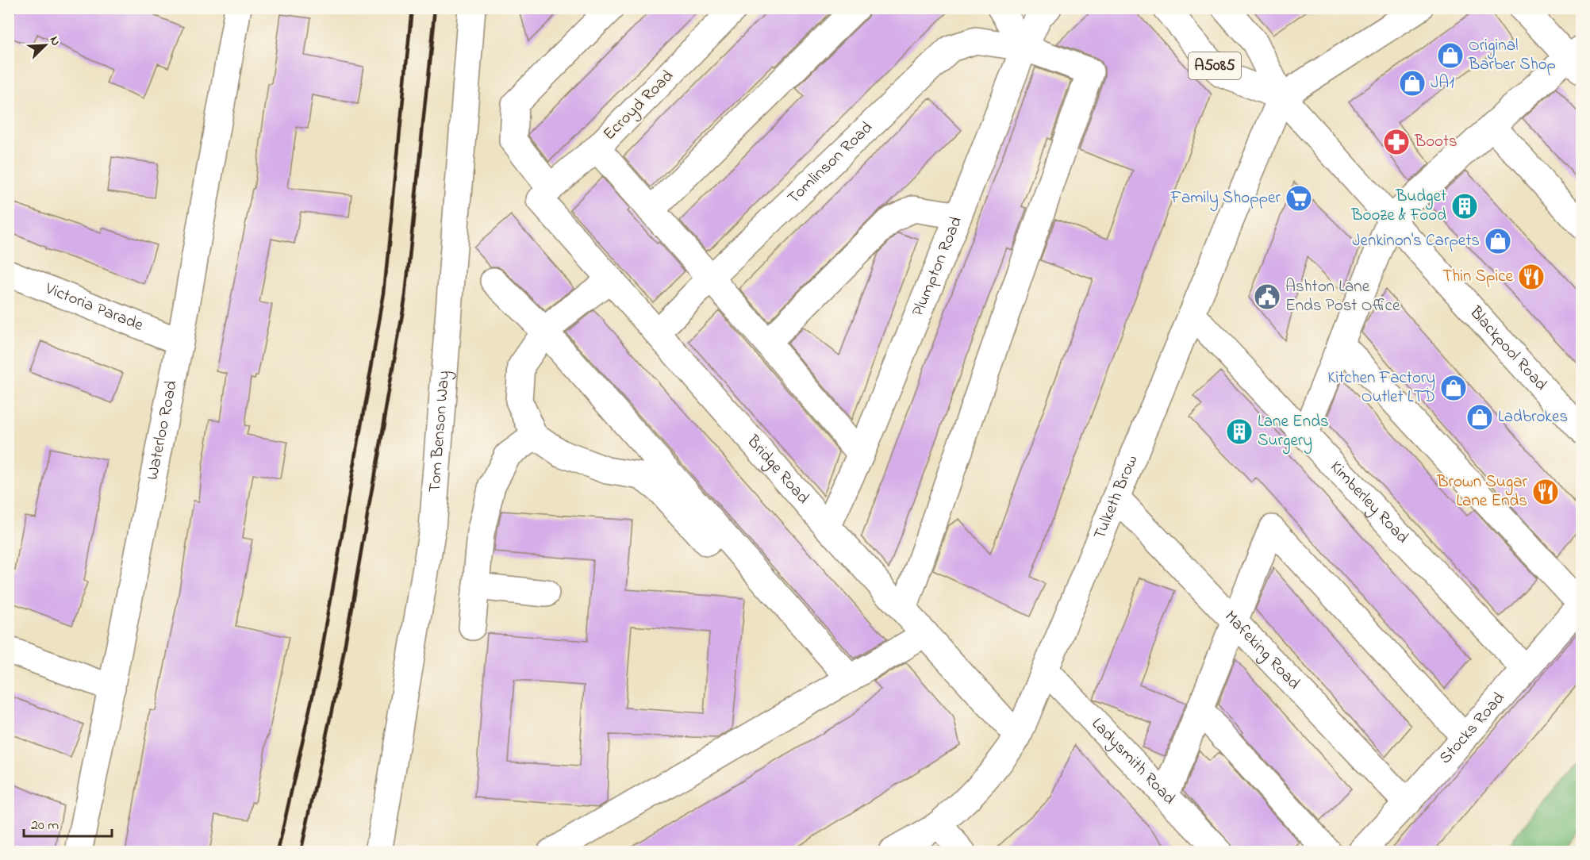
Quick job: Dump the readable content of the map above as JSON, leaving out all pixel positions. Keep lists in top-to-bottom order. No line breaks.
{"streets":{"main road":["A5085","Ecroyd Road","Tomlinson Road","Plumpton Road","Victoria Parade","Blackpool Road","Waterloo Road","Tom Benson Way","Bridge Road","Tulketh Brow","Kimberley Road","Mafeking Road","Stocks Road","Ladysmith Road"]},"crossings":[["Ecroyd Road","Bridge Road"],["Tomlinson Road","Plumpton Road"],["Tomlinson Road","Bridge Road"],["Plumpton Road","Bridge Road"],["Victoria Parade","Waterloo Road"],["Blackpool Road","Tulketh Brow"],["Bridge Road","Tulketh Brow"],["Tulketh Brow","Kimberley Road"],["Tulketh Brow","Mafeking Road"],["Tulketh Brow","Ladysmith Road"],["Kimberley Road","Stocks Road"],["Mafeking Road","Stocks Road"]],"places":{"shop":["Original Barber Shop","JA1","Jenkinon's Carpets","Kitchen Factory Outlet LTD","Ladbrokes"],"pharmacy":["Boots"],"supermarket":["Family Shopper"],"building":["Budget Booze & Food","Lane Ends Surgery"],"restaurant":["Thin Spice","Brown Sugar Lane Ends"],"public building":["Ashton Lane Ends Post Office"]},"scale_bar":"20 m","north":"top right"}
